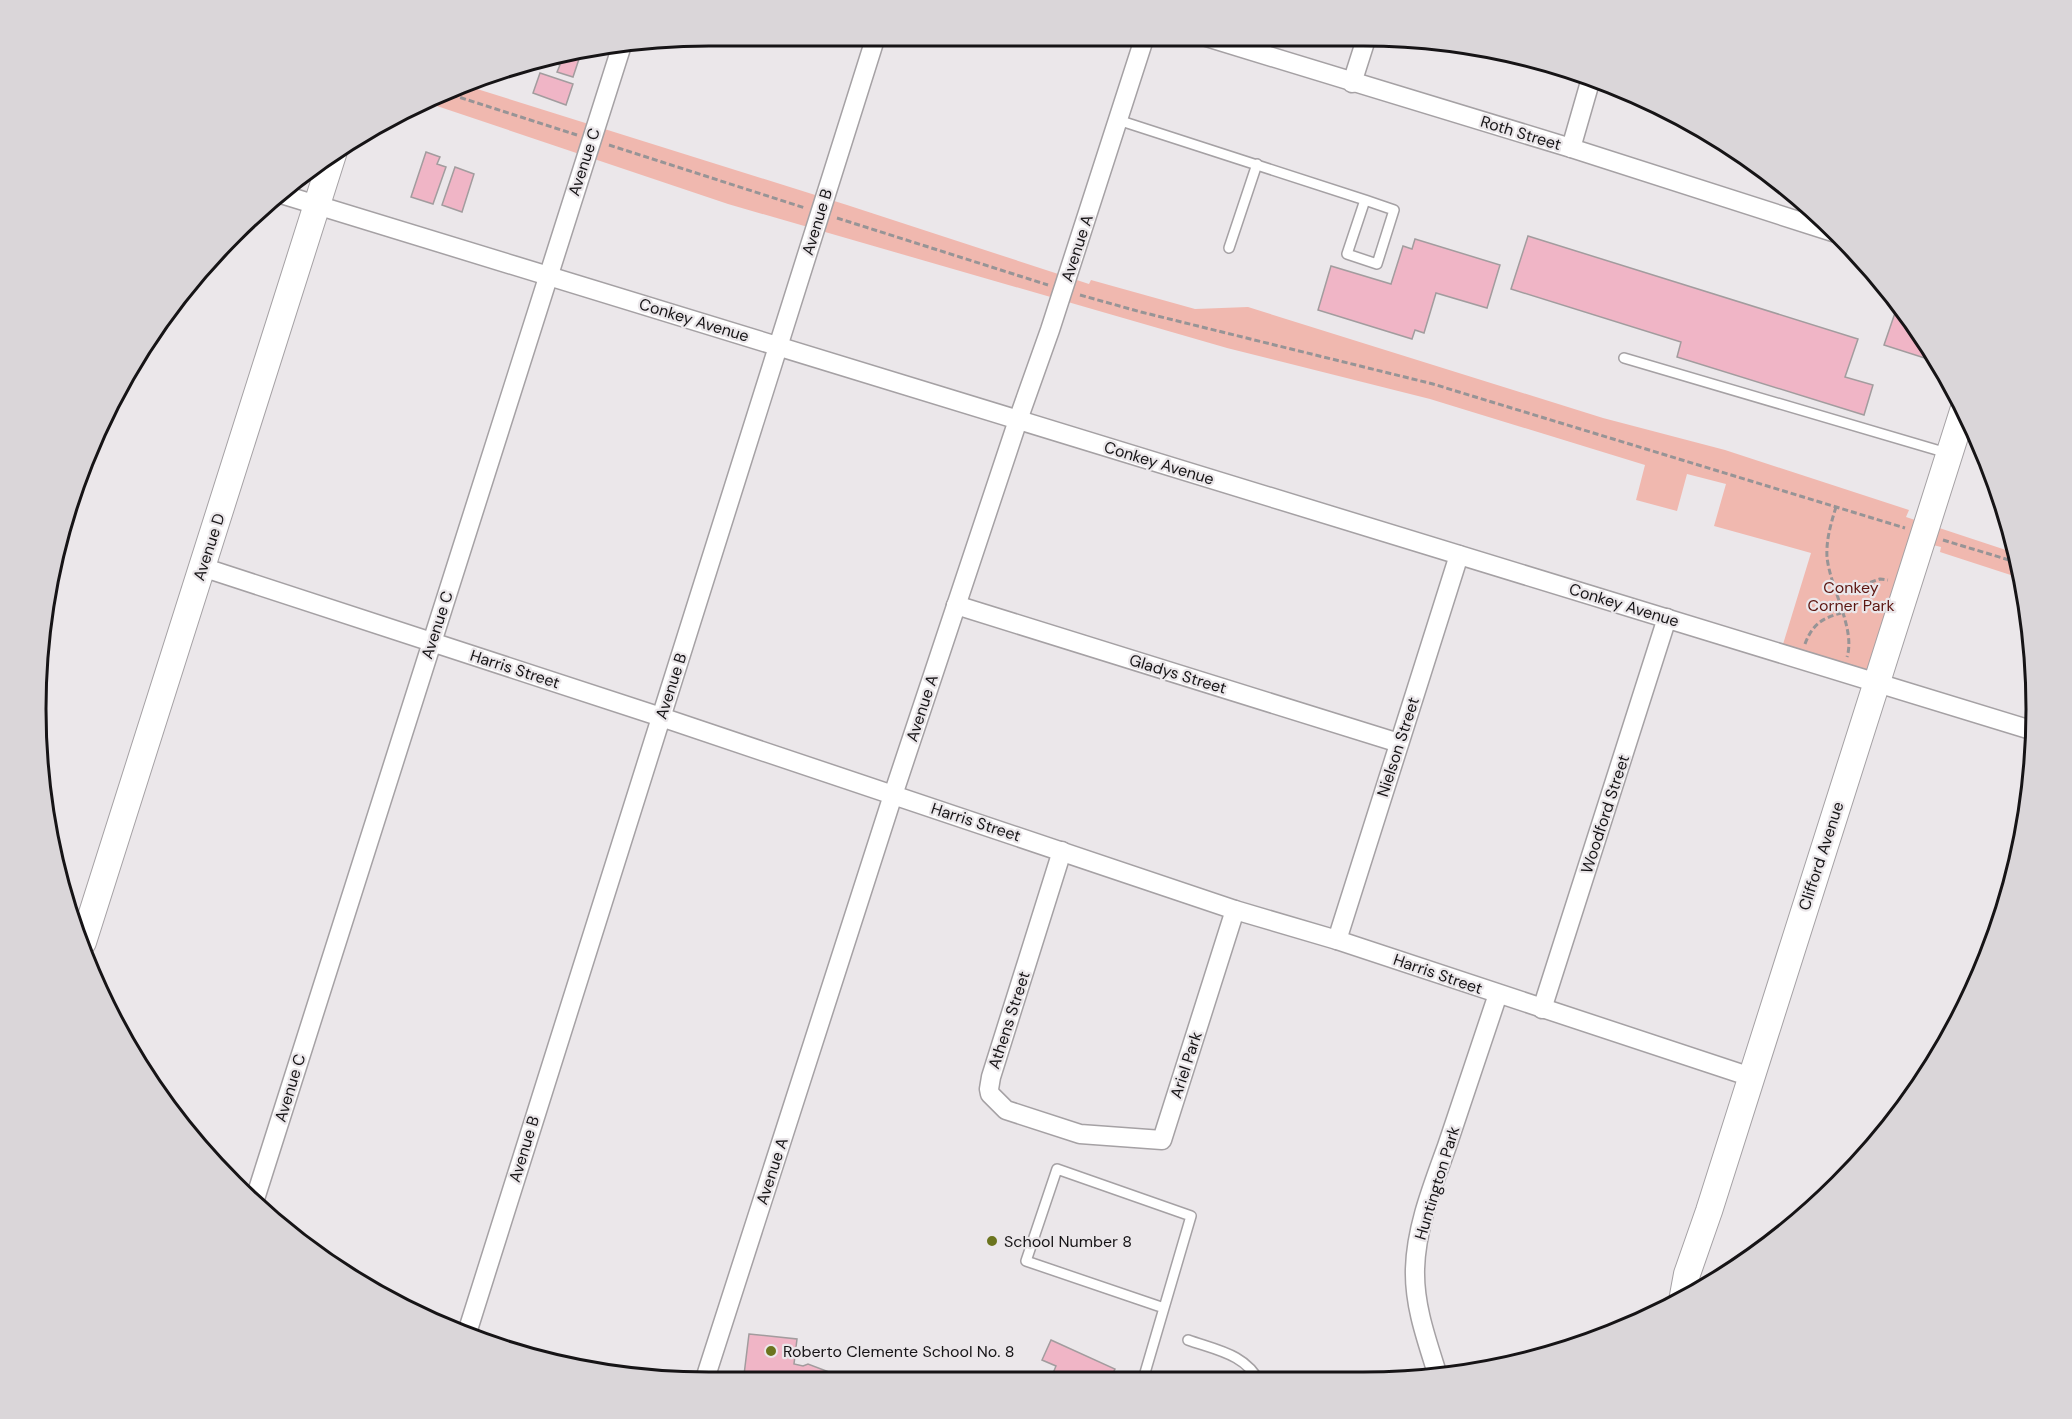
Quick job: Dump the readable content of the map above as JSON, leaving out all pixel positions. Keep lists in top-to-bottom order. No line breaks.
{"streets":{"main road":["Avenue D","Clifford Avenue"],"street":["Roth Street","Avenue C","Avenue B","Avenue A","Conkey Avenue","Harris Street","Gladys Street","Nielson Street","Woodford Street","Athens Street","Ariel Park","Huntington Park"]},"crossings":[["Avenue C","Conkey Avenue"],["Avenue C","Harris Street"],["Avenue B","Conkey Avenue"],["Avenue B","Harris Street"],["Avenue A","Conkey Avenue"],["Avenue A","Harris Street"],["Avenue A","Gladys Street"],["Conkey Avenue","Avenue D"],["Conkey Avenue","Nielson Street"],["Conkey Avenue","Woodford Street"],["Conkey Avenue","Clifford Avenue"],["Avenue D","Harris Street"],["Harris Street","Nielson Street"],["Harris Street","Woodford Street"],["Harris Street","Clifford Avenue"],["Harris Street","Athens Street"],["Harris Street","Ariel Park"],["Harris Street","Huntington Park"],["Gladys Street","Nielson Street"],["Athens Street","Ariel Park"]],"parks":["Conkey Corner Park"],"places":["School Number 8","Roberto Clemente School No. 8"]}
